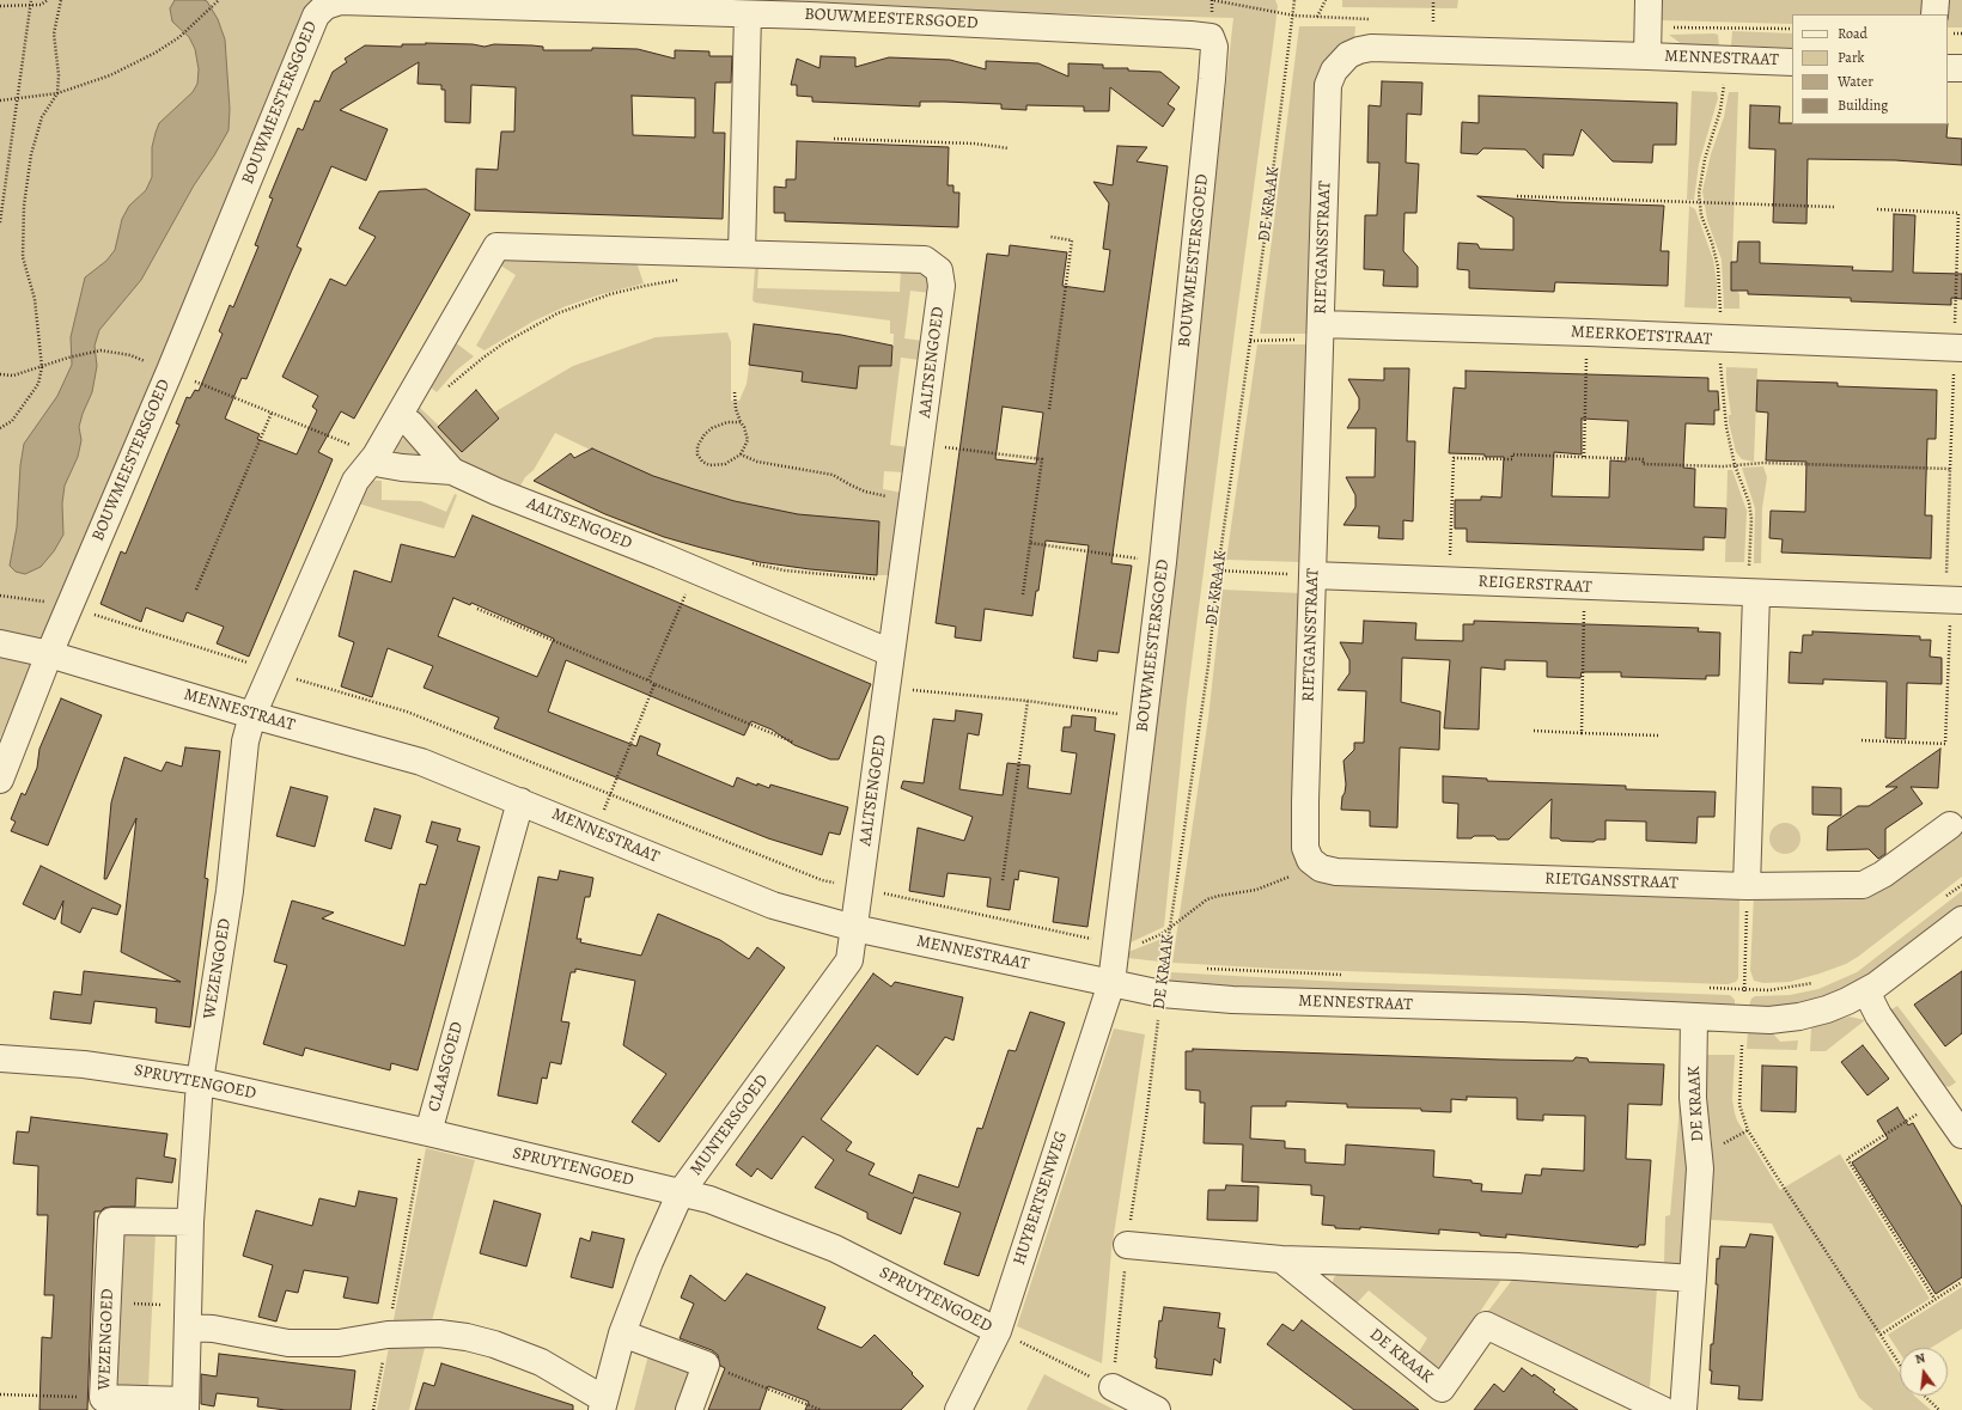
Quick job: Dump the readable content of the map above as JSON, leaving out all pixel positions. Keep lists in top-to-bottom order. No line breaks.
{"streets":{"street":["BOUWMEESTERSGOED","MENNESTRAAT","DE KRAAK","RIETGANSSTRAAT","MEERKOETSTRAAT","AALTSENGOED","REIGERSTRAAT","WEZENGOED","CLAASGOED","SPRUYTENGOED","MUNTERSGOED","HUYBERTSENWEG"]},"crossings":[["BOUWMEESTERSGOED","MENNESTRAAT"],["BOUWMEESTERSGOED","HUYBERTSENWEG"],["MENNESTRAAT","DE KRAAK"],["MENNESTRAAT","RIETGANSSTRAAT"],["MENNESTRAAT","AALTSENGOED"],["MENNESTRAAT","WEZENGOED"],["MENNESTRAAT","CLAASGOED"],["MENNESTRAAT","MUNTERSGOED"],["MENNESTRAAT","HUYBERTSENWEG"],["DE KRAAK","SPRUYTENGOED"],["RIETGANSSTRAAT","MEERKOETSTRAAT"],["RIETGANSSTRAAT","REIGERSTRAAT"],["AALTSENGOED","WEZENGOED"],["AALTSENGOED","MUNTERSGOED"],["WEZENGOED","SPRUYTENGOED"],["CLAASGOED","SPRUYTENGOED"],["SPRUYTENGOED","MUNTERSGOED"],["SPRUYTENGOED","HUYBERTSENWEG"]],"legend":["Road","Park","Water","Building"],"north":"top"}
